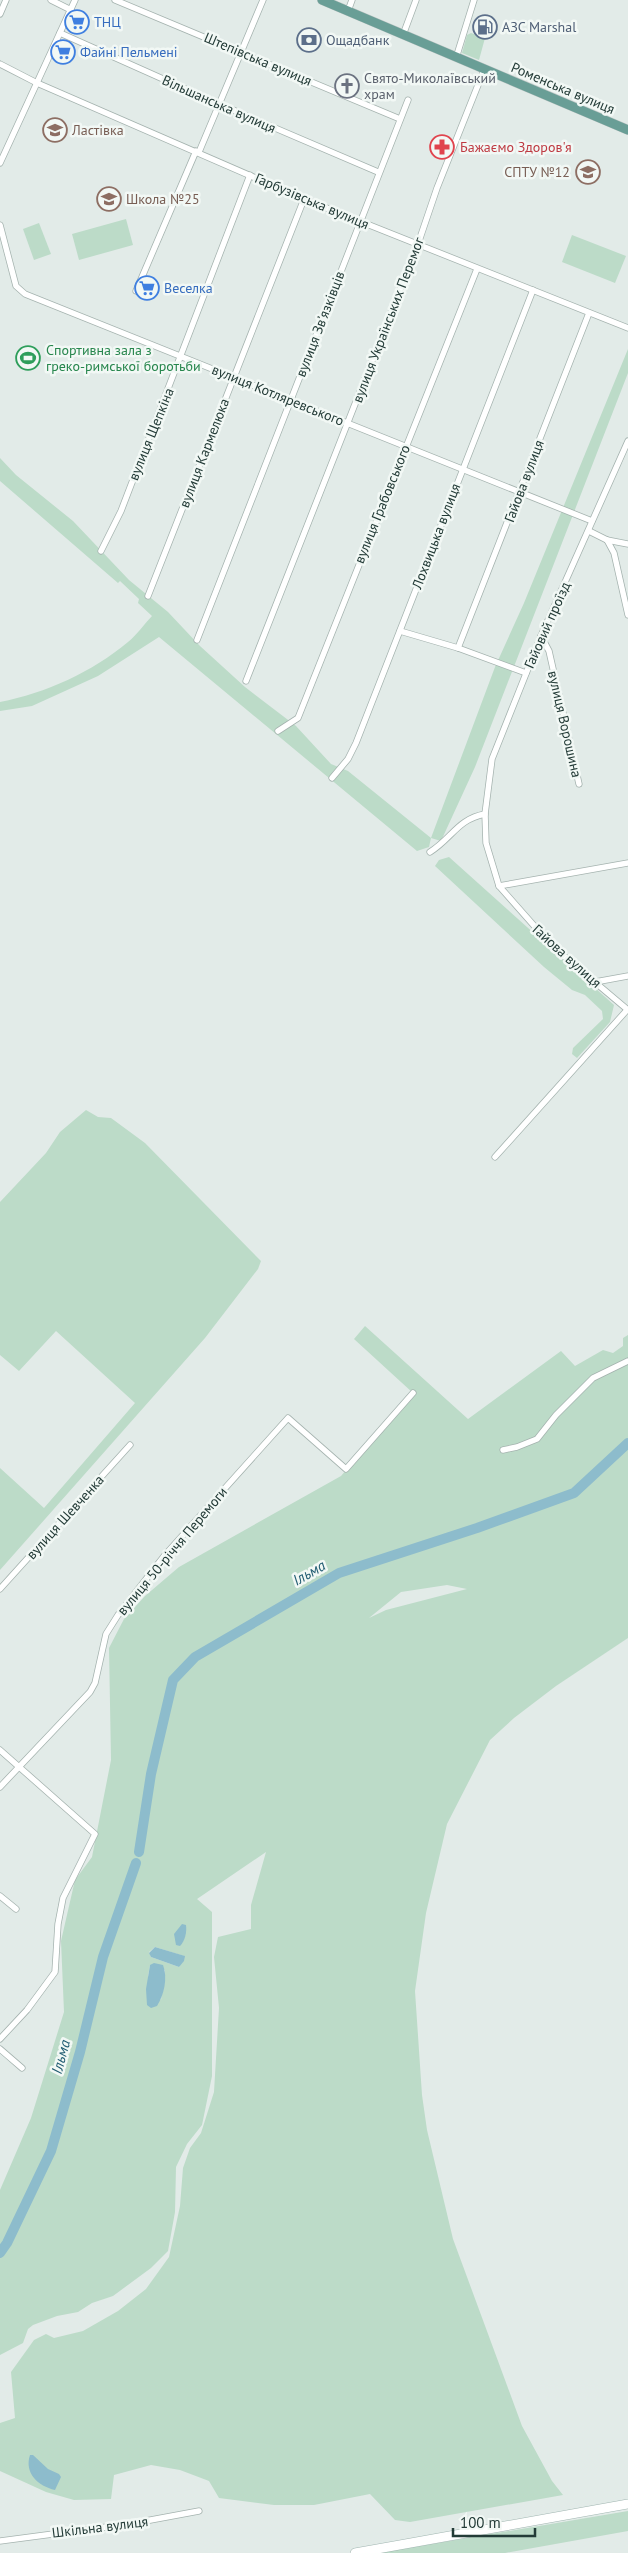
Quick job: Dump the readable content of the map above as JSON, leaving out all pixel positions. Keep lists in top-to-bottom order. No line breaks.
{"streets":{"main road":["Роменська вулиця"],"street":["Штепівська вулиця","Вільшанська вулиця","Гарбузівська вулиця","вулиця Українських Перемог","вулиця Звʼязківців","вулиця Котляревського","вулиця Щепкіна","вулиця Кармелюка","Гайова вулиця","вулиця Грабовського","Лохвицька вулиця","Гайовий проїзд","вулиця Ворошина","вулиця Шевченка","вулиця 50-річчя Перемоги","Шкільна вулиця"]},"crossings":[["Штепівська вулиця","вулиця Звʼязківців"],["Роменська вулиця","вулиця Українських Перемог"],["Вільшанська вулиця","вулиця Звʼязківців"],["Гарбузівська вулиця","вулиця Українських Перемог"],["Гарбузівська вулиця","вулиця Звʼязківців"],["Гарбузівська вулиця","вулиця Щепкіна"],["Гарбузівська вулиця","вулиця Кармелюка"],["Гарбузівська вулиця","Гайова вулиця"],["Гарбузівська вулиця","вулиця Грабовського"],["Гарбузівська вулиця","Лохвицька вулиця"],["вулиця Українських Перемог","вулиця Котляревського"],["вулиця Звʼязківців","вулиця Котляревського"],["вулиця Котляревського","вулиця Щепкіна"],["вулиця Котляревського","вулиця Кармелюка"],["вулиця Котляревського","Гайова вулиця"],["вулиця Котляревського","вулиця Грабовського"],["вулиця Котляревського","Лохвицька вулиця"],["вулиця Котляревського","Гайовий проїзд"],["Гайова вулиця","Гайовий проїзд"],["Гайовий проїзд","вулиця Ворошина"]],"water":["Ільма"],"places":{"supermarket":["ТНЦ","Файні Пельмені","Веселка"],"fuel station":["АЗС Marshal"],"bank":["Ощадбанк"],"church":["Свято-Миколаївський храм"],"school or university":["Ластівка","СПТУ №12","Школа №25"],"pharmacy":["Бажаємо Здоров'я"],"sports":["Спортивна зала з греко-римської боротьби"]},"scale_bar":"100 m"}
